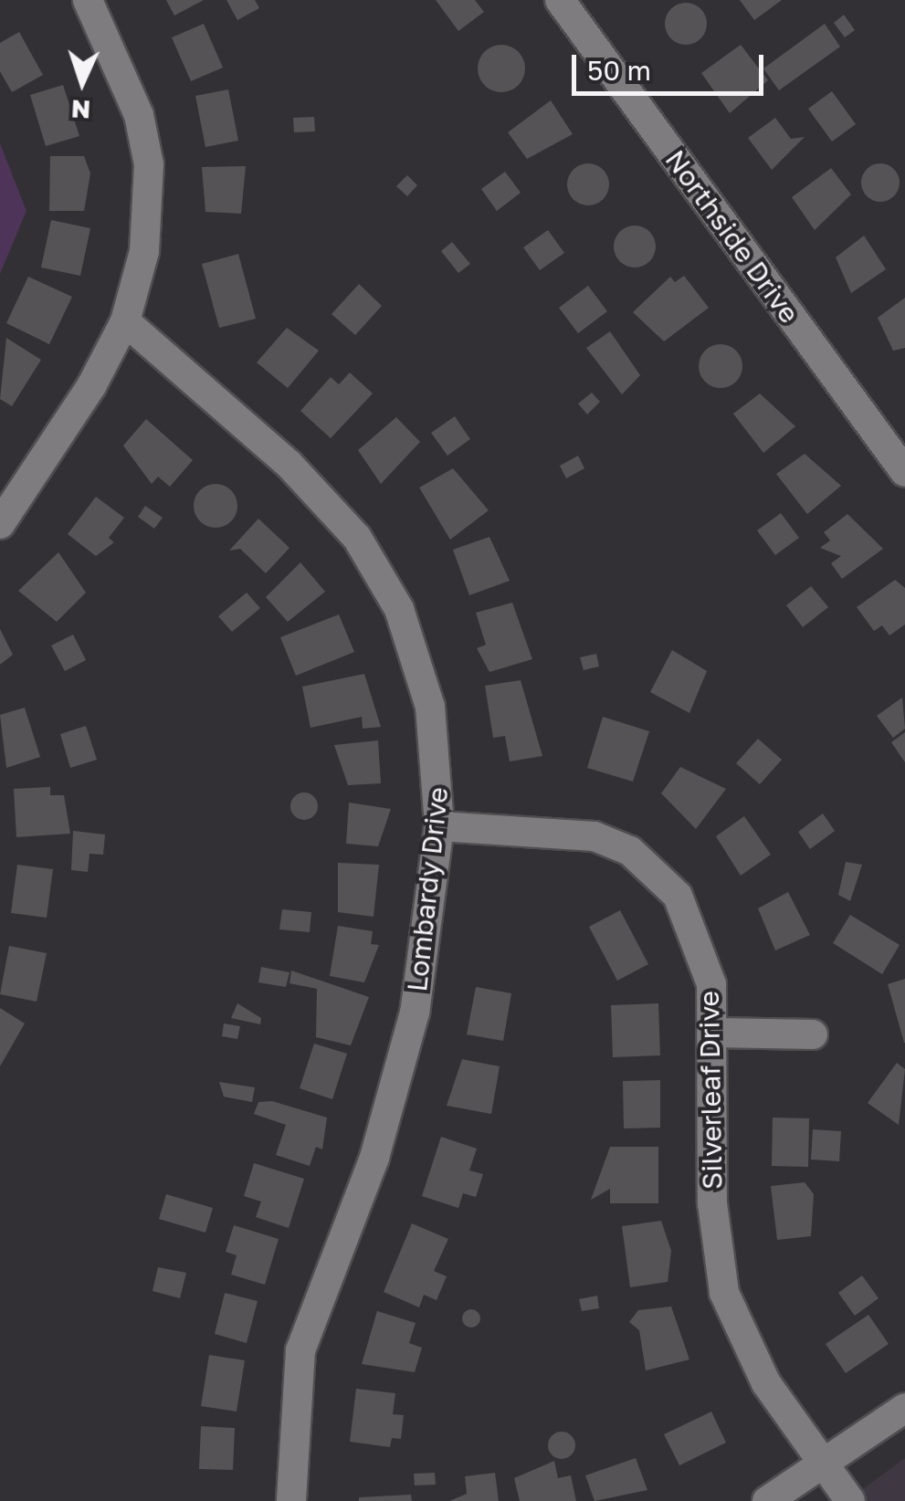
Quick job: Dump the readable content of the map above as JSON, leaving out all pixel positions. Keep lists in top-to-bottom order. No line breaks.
{"streets":{"street":["Northside Drive","Lombardy Drive","Silverleaf Drive"]},"crossings":[["Lombardy Drive","Silverleaf Drive"]],"scale_bar":"50 m","north":"bottom"}
